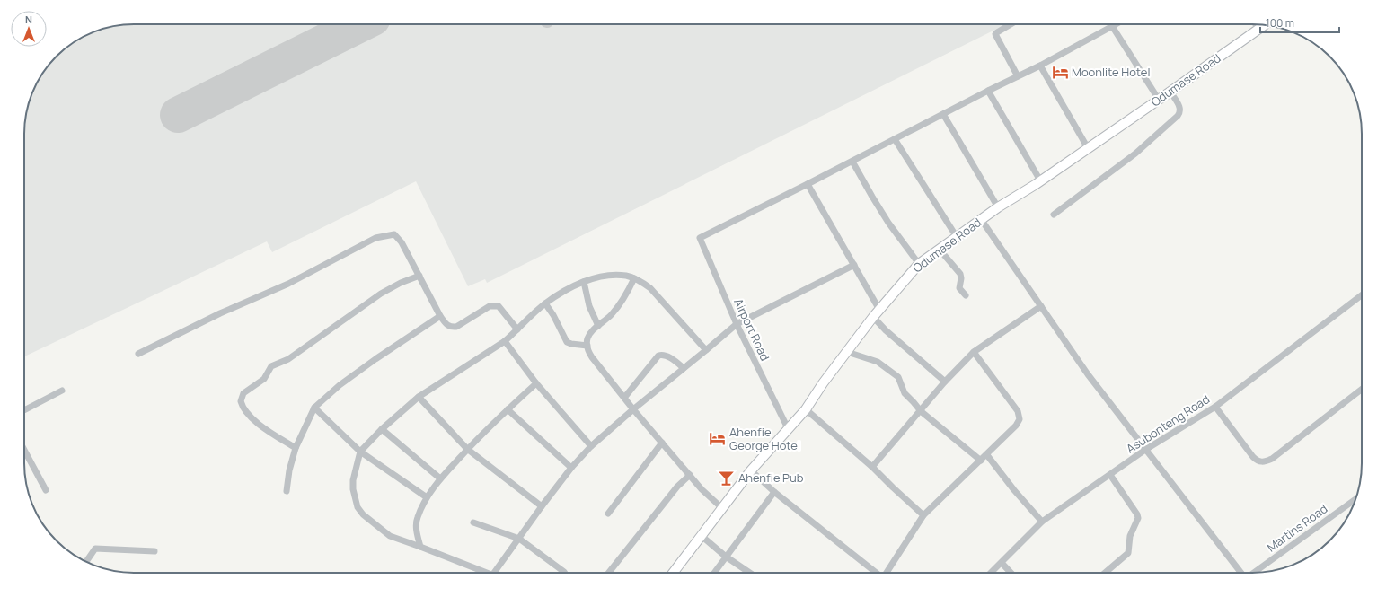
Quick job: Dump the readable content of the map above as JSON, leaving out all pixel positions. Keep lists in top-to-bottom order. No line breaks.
{"streets":{"main road":["Odumase Road"],"street":["Airport Road","Asubonteng Road","Martins Road"]},"crossings":[["Odumase Road","Airport Road"]],"places":{"hotel":["Moonlite Hotel","Ahenfie George Hotel"],"bar":["Ahenfie Pub"]},"scale_bar":"100 m","north":"top"}
